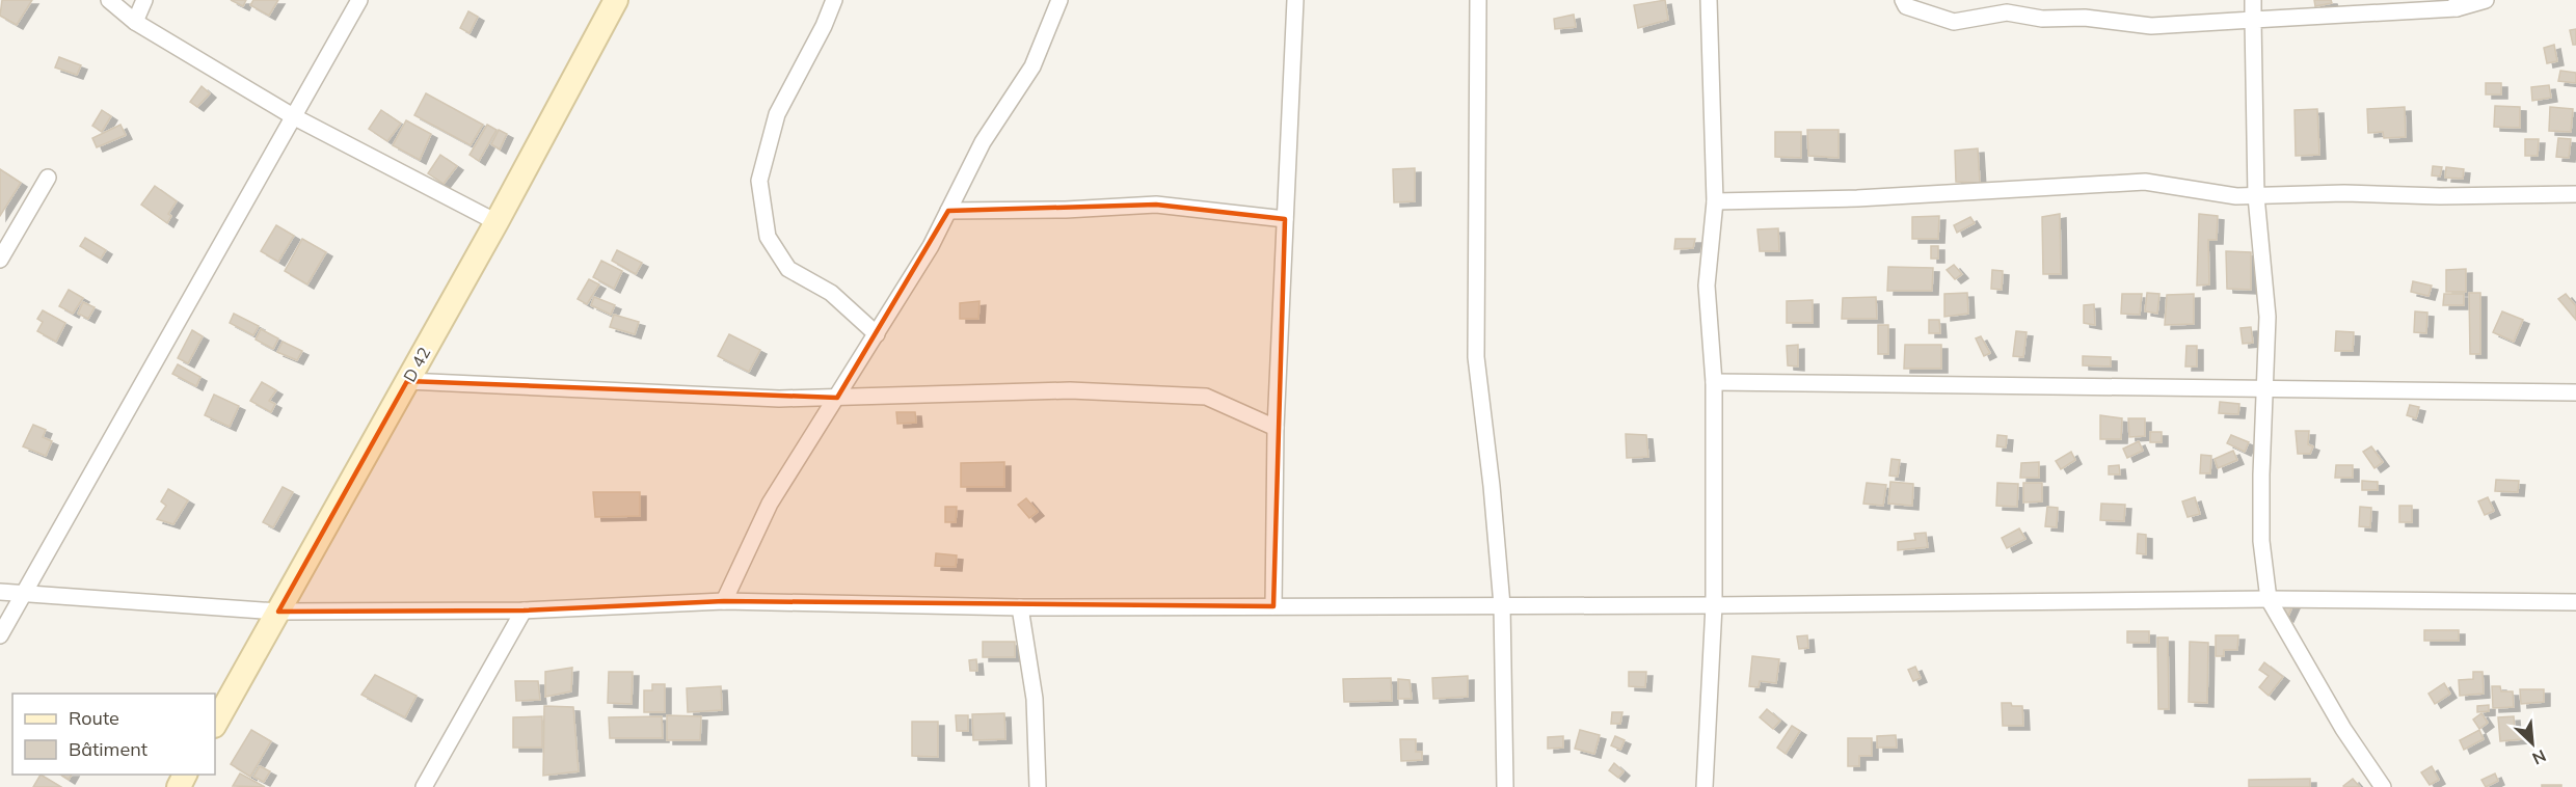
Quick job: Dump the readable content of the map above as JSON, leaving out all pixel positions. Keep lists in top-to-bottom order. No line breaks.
{"streets":{"street":["D 42"]},"legend":["Route","Bâtiment"],"north":"bottom right"}
